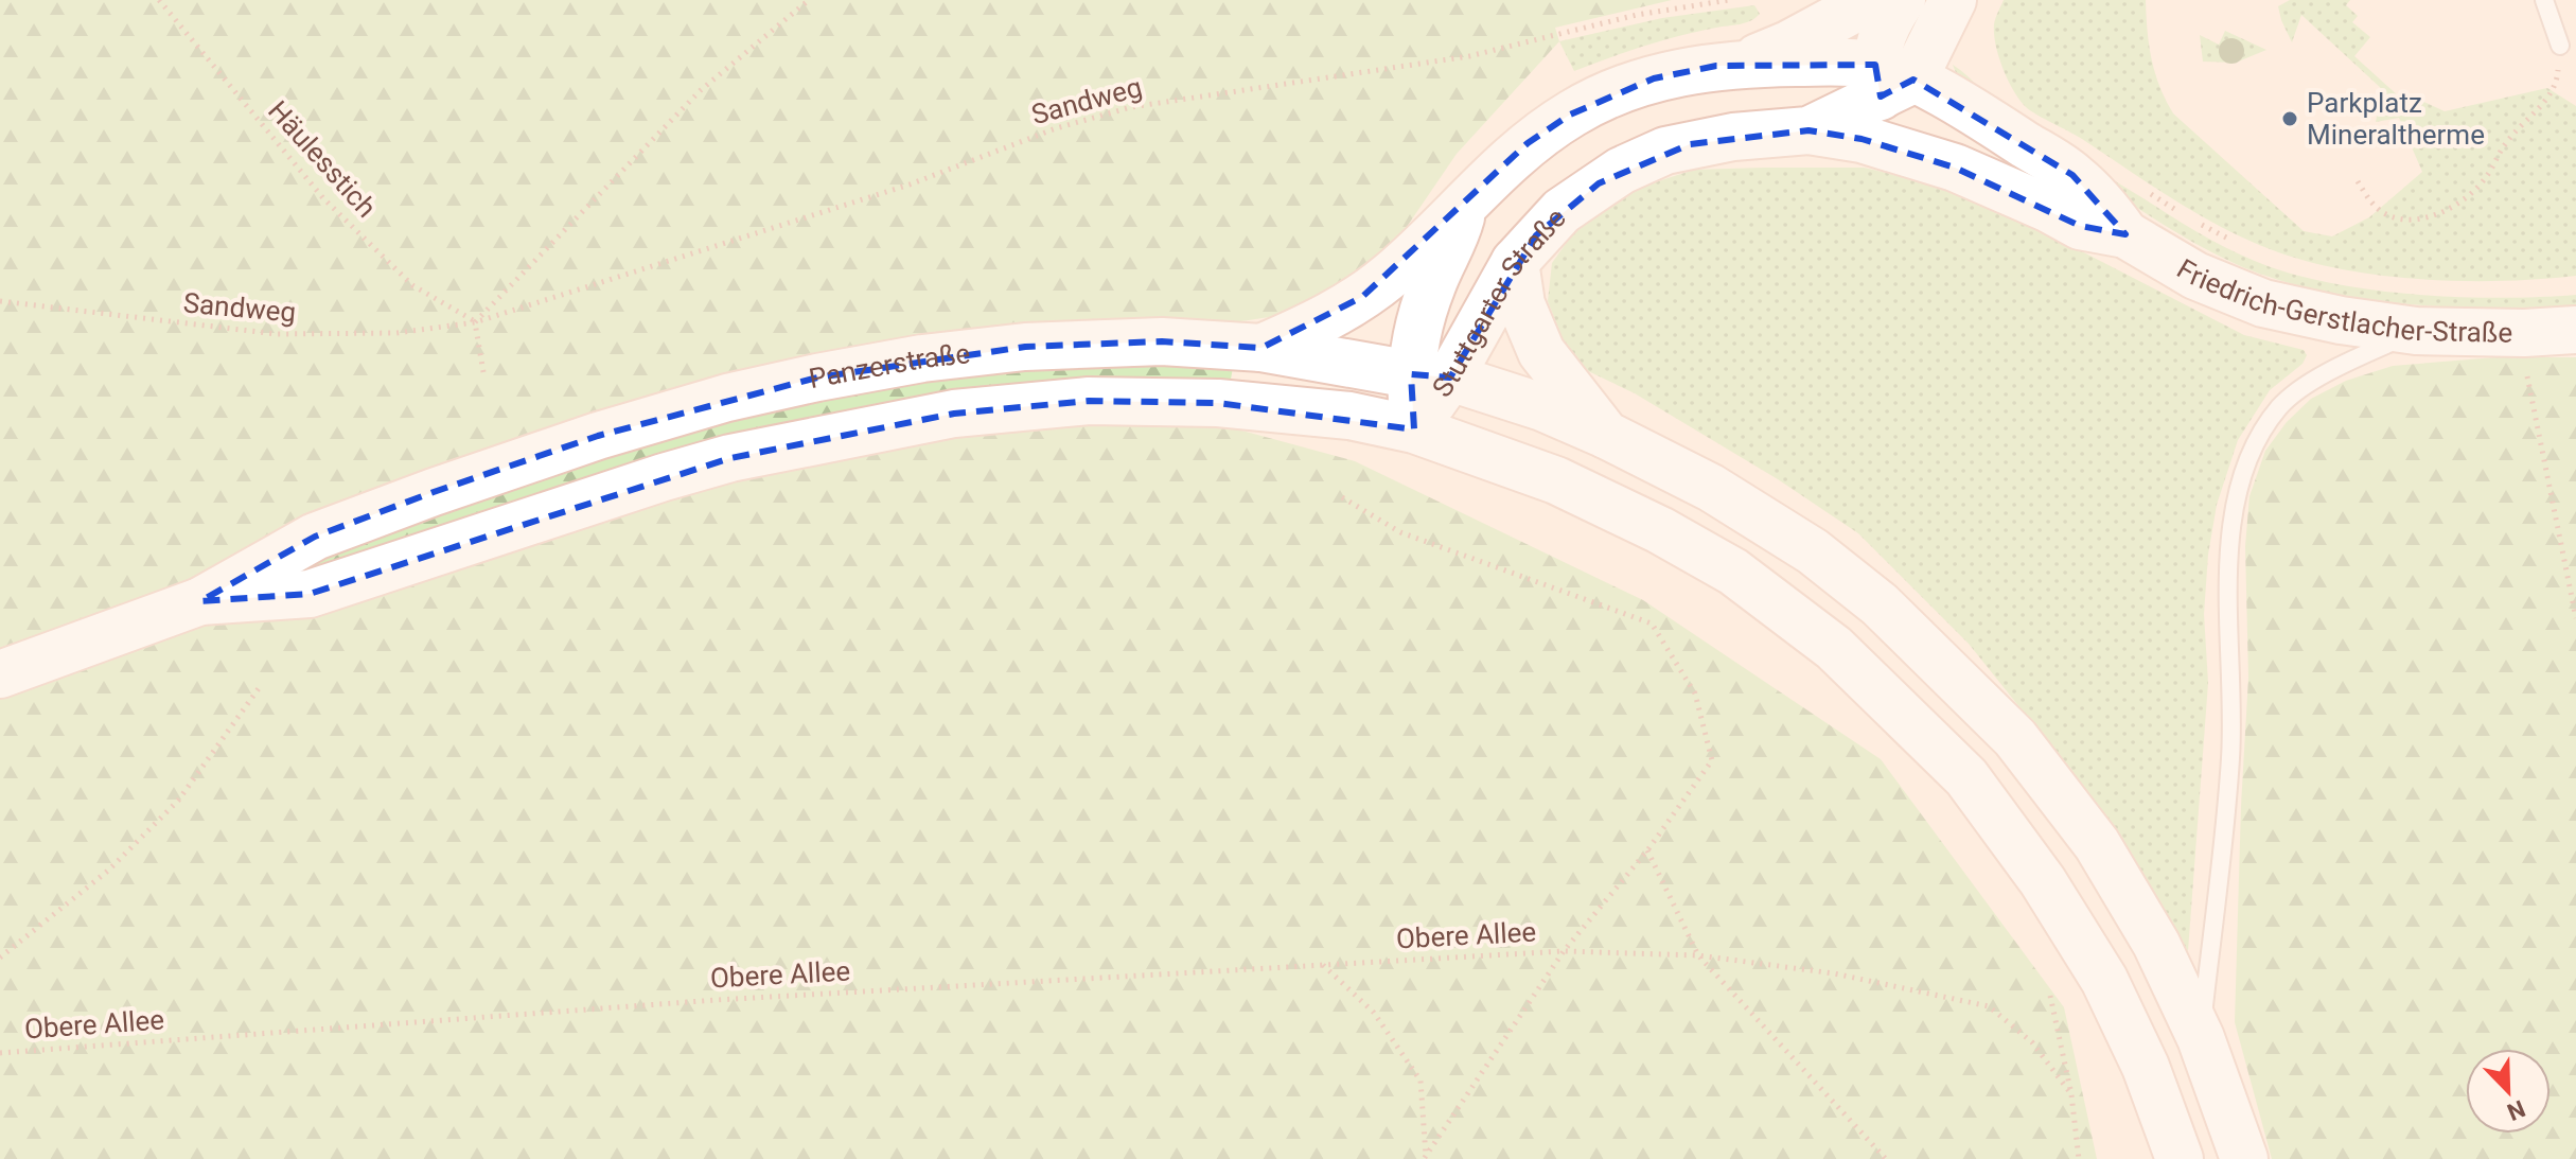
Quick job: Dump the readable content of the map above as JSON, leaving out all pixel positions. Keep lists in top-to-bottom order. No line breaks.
{"streets":{"main road":["Friedrich-Gerstlacher-Straße","Stuttgarter Straße","Panzerstraße"],"path":["Sandweg","Häulesstich","Obere Allee"]},"crossings":[["Sandweg","Häulesstich"],["Friedrich-Gerstlacher-Straße","Stuttgarter Straße"],["Stuttgarter Straße","Panzerstraße"]],"places":["Parkplatz Mineraltherme"],"north":"bottom right"}
